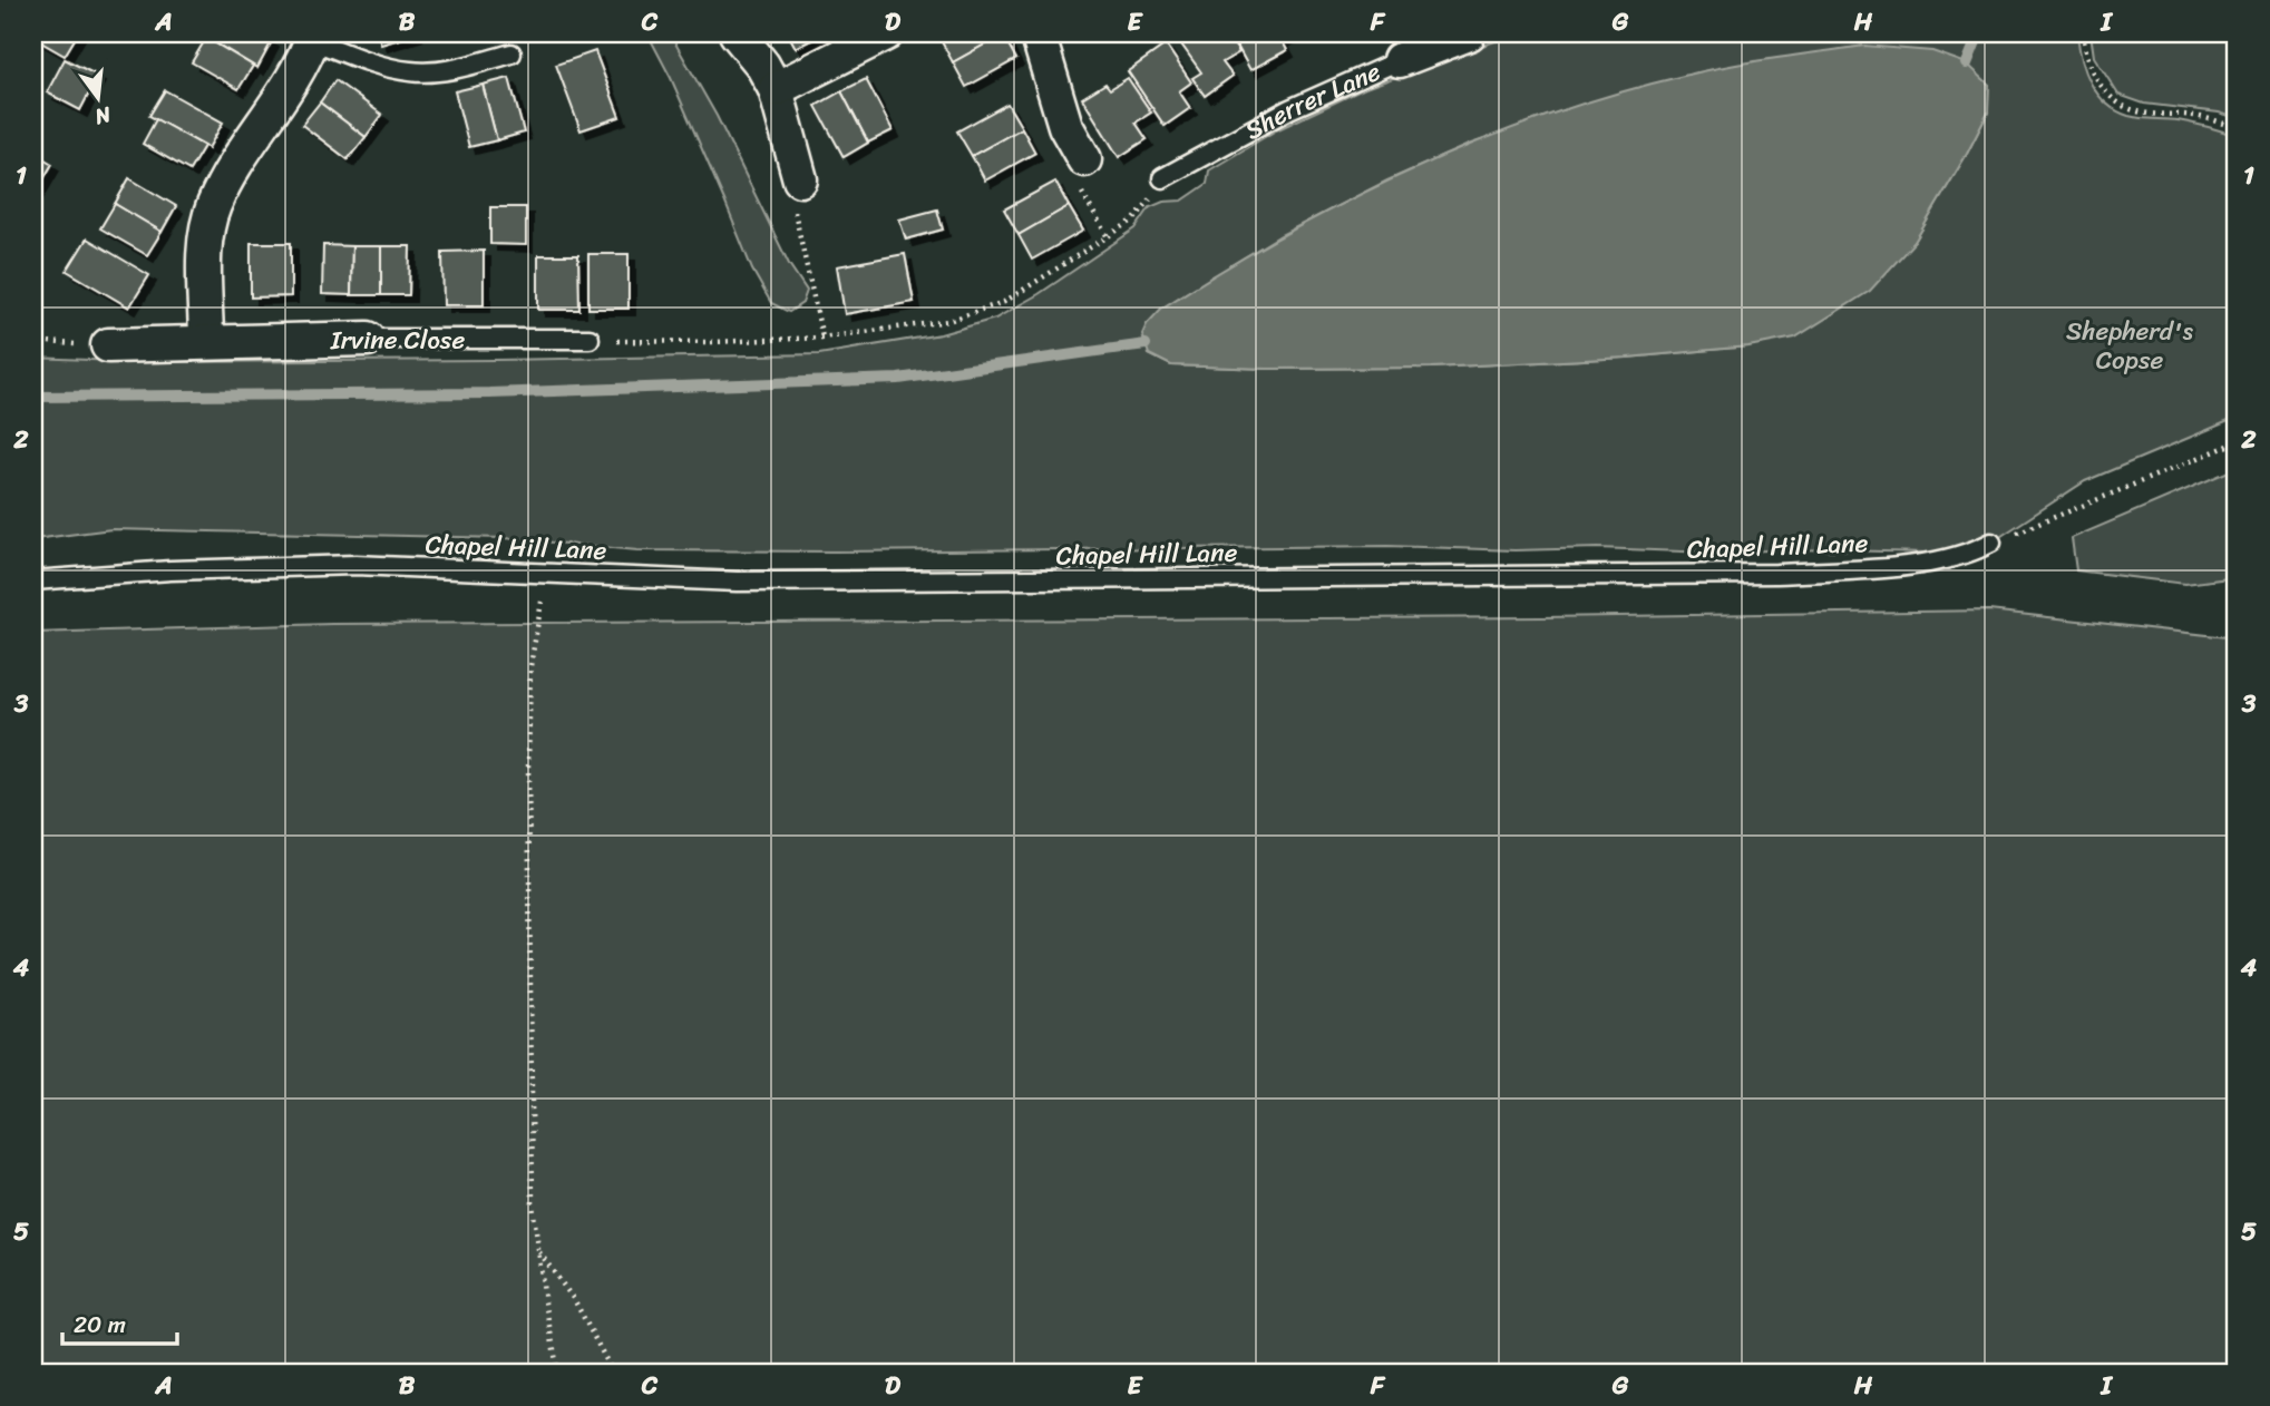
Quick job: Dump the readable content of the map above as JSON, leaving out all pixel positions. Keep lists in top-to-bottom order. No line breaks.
{"streets":{"street":["Sherrer Lane","Irvine Close"],"lane":["Chapel Hill Lane"]},"parks":["Shepherd's Copse"],"scale_bar":"20 m","north":"bottom","grid":{"columns":["A","B","C","D","E","F","G","H","I"],"rows":["1","2","3","4","5"]}}
